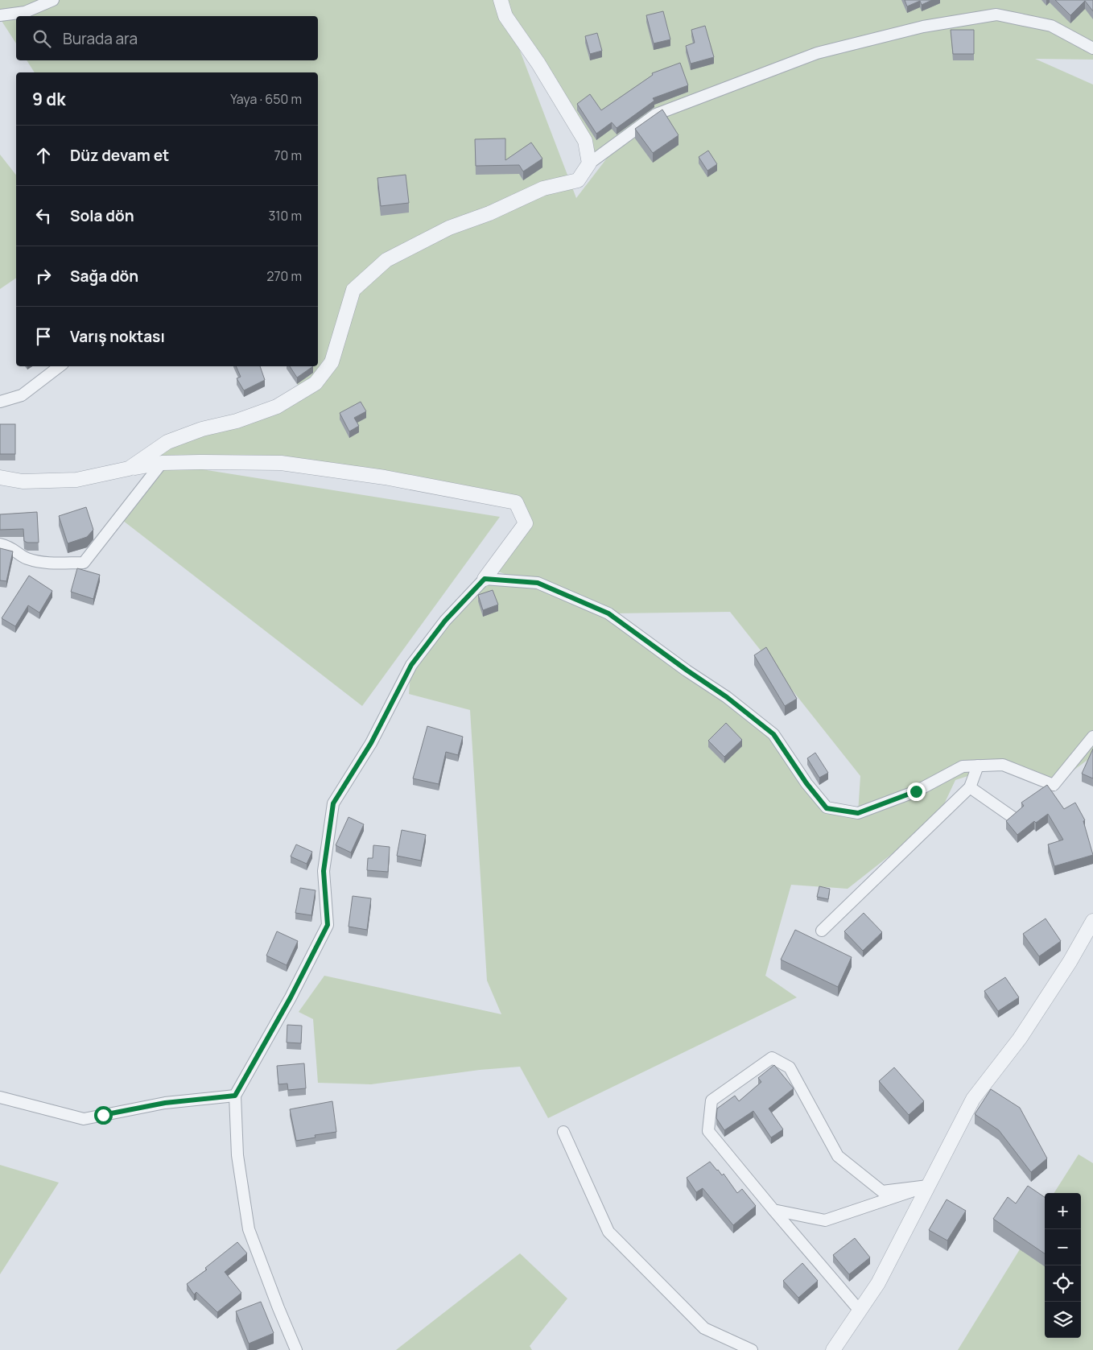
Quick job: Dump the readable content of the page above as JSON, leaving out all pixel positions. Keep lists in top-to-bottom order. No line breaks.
{"page":{"search":"Burada ara","heading":["9 dk","Yaya · 650 m"],"list":[["Düz devam et","70 m"],["Sola dön","310 m"],["Sağa dön","270 m"],"Varış noktası"],"map_buttons":["+","−"]}}
